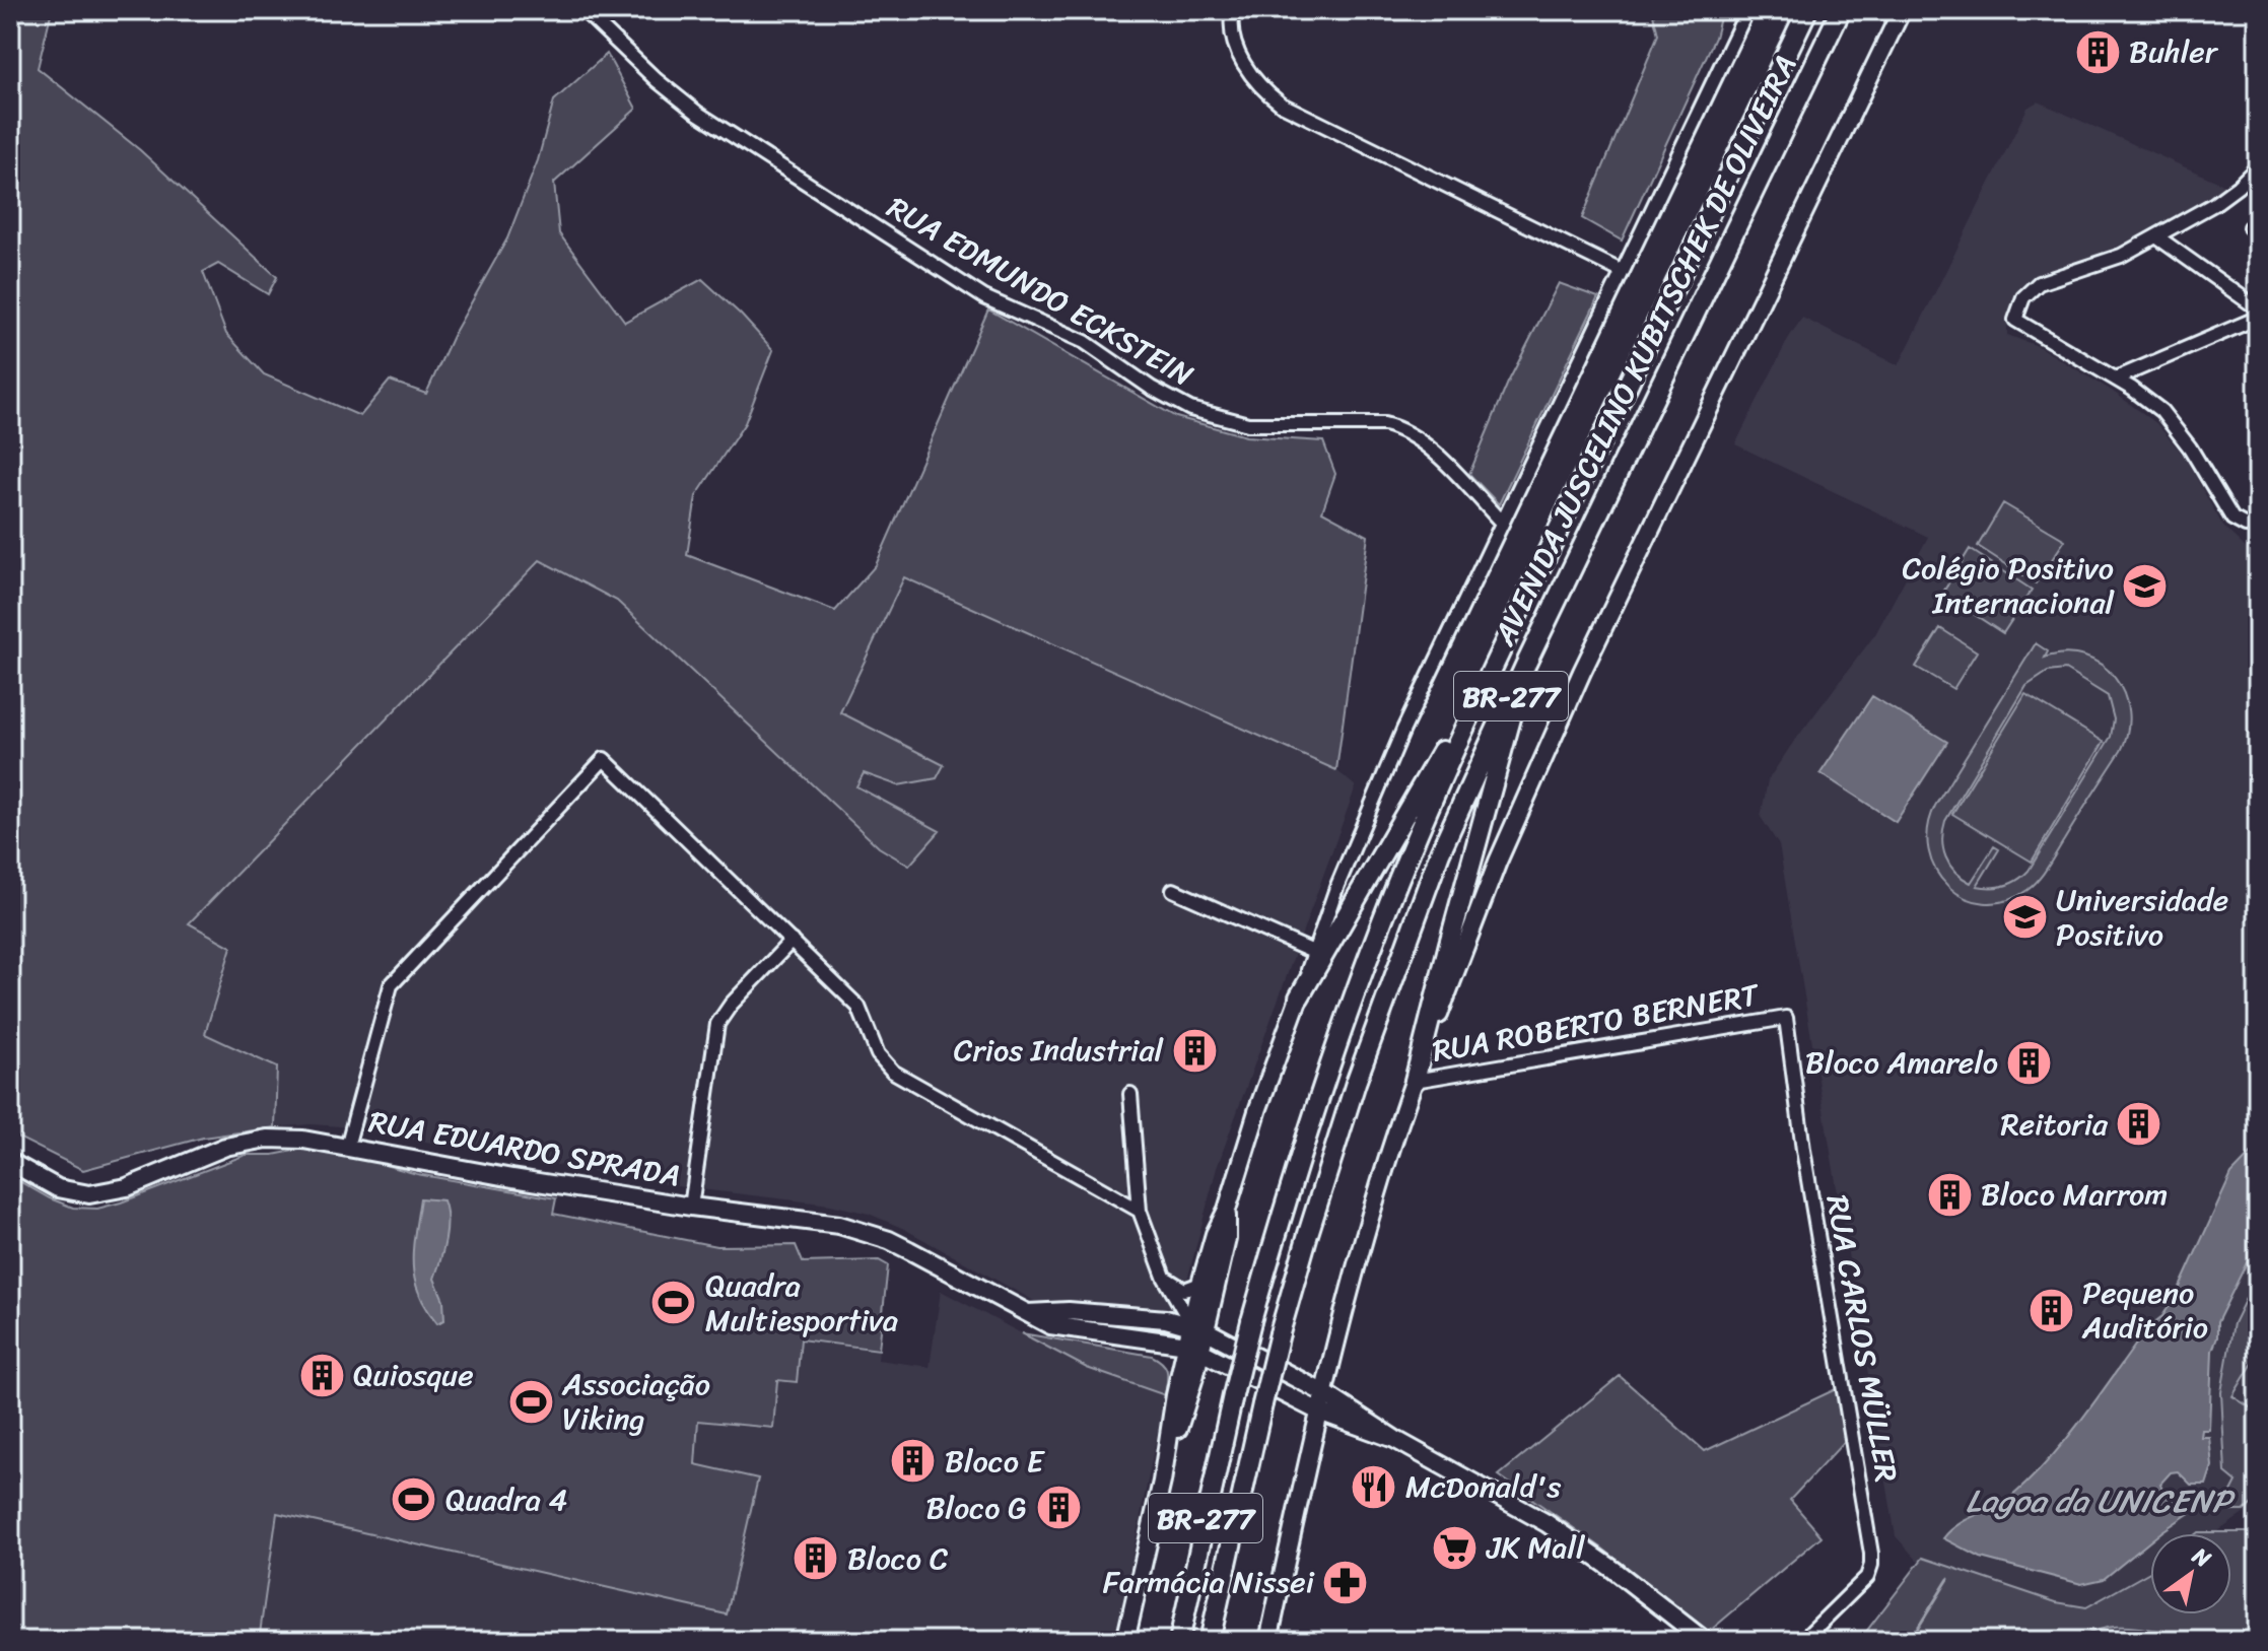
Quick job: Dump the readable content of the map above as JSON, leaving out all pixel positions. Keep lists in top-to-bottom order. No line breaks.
{"streets":{"highway":["AVENIDA JUSCELINO KUBITSCHEK DE OLIVEIRA","BR-277"],"main road":["RUA EDUARDO SPRADA"],"street":["RUA EDMUNDO ECKSTEIN","RUA ROBERTO BERNERT","RUA CARLOS MÜLLER"]},"crossings":[["RUA ROBERTO BERNERT","RUA CARLOS MÜLLER"]],"water":["Lagoa da UNICENP"],"places":{"building":["Buhler","Crios Industrial","Bloco Amarelo","Reitoria","Bloco Marrom","Pequeno Auditório","Quiosque","Bloco E","Bloco G","Bloco C"],"school or university":["Colégio Positivo Internacional","Universidade Positivo"],"sports":["Quadra Multiesportiva","Associação Viking","Quadra 4"],"restaurant":["McDonald's"],"supermarket":["JK Mall"],"pharmacy":["Farmácia Nissei"]},"north":"top right"}
